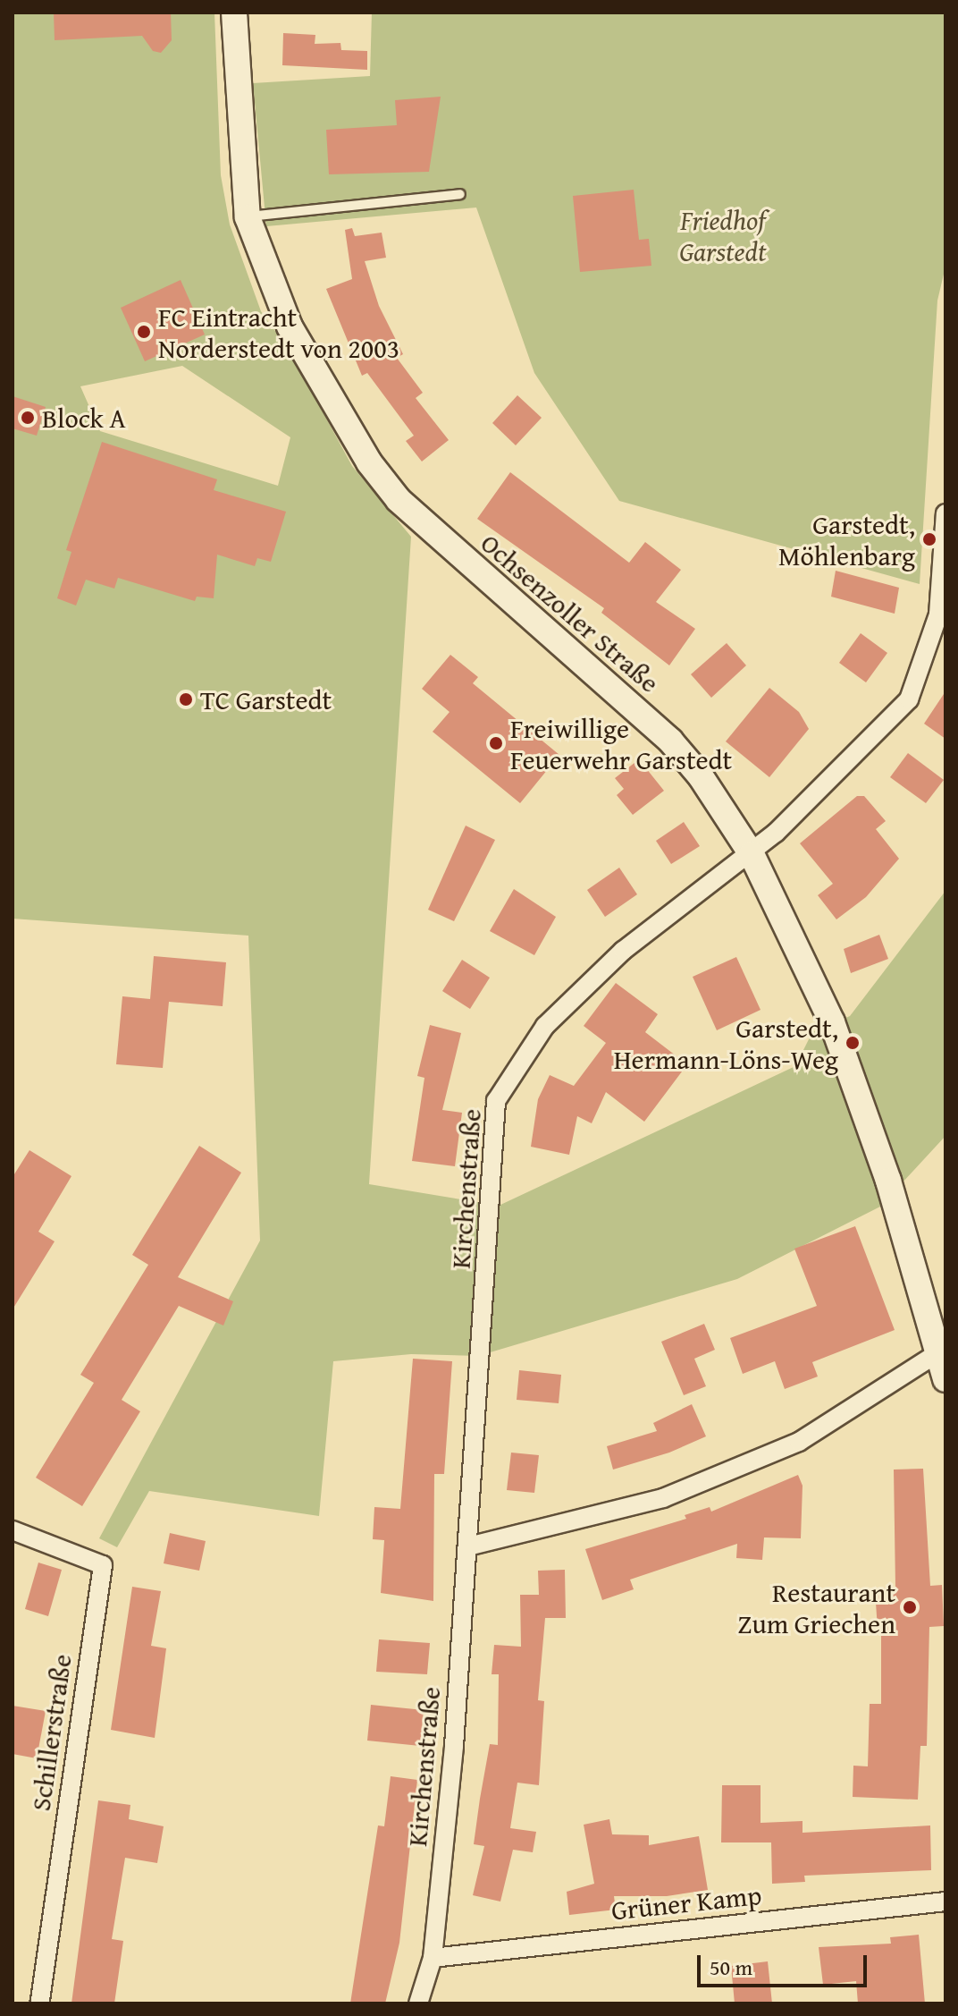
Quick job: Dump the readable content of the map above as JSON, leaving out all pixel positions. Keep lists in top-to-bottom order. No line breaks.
{"streets":{"street":["Ochsenzoller Straße","Kirchenstraße","Schillerstraße","Grüner Kamp"]},"crossings":[["Ochsenzoller Straße","Kirchenstraße"],["Kirchenstraße","Grüner Kamp"]],"parks":["Friedhof Garstedt"],"places":["FC Eintracht Norderstedt von 2003","Block A","Garstedt, Möhlenbarg","TC Garstedt","Freiwillige Feuerwehr Garstedt","Garstedt, Hermann-Löns-Weg","Restaurant Zum Griechen"],"scale_bar":"50 m"}
